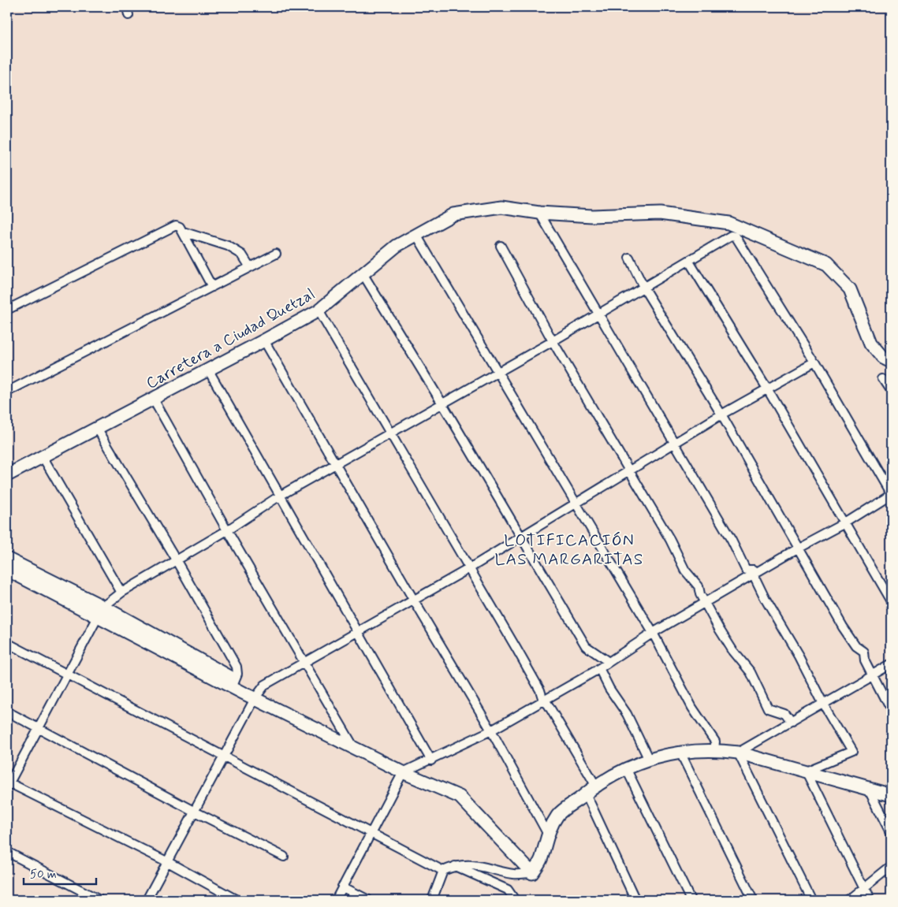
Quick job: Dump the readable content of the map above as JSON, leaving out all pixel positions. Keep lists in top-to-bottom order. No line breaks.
{"streets":{"street":["Carretera a Ciudad Quetzal"]},"districts":["LOTIFICACIÓN LAS MARGARITAS"],"scale_bar":"50 m"}
